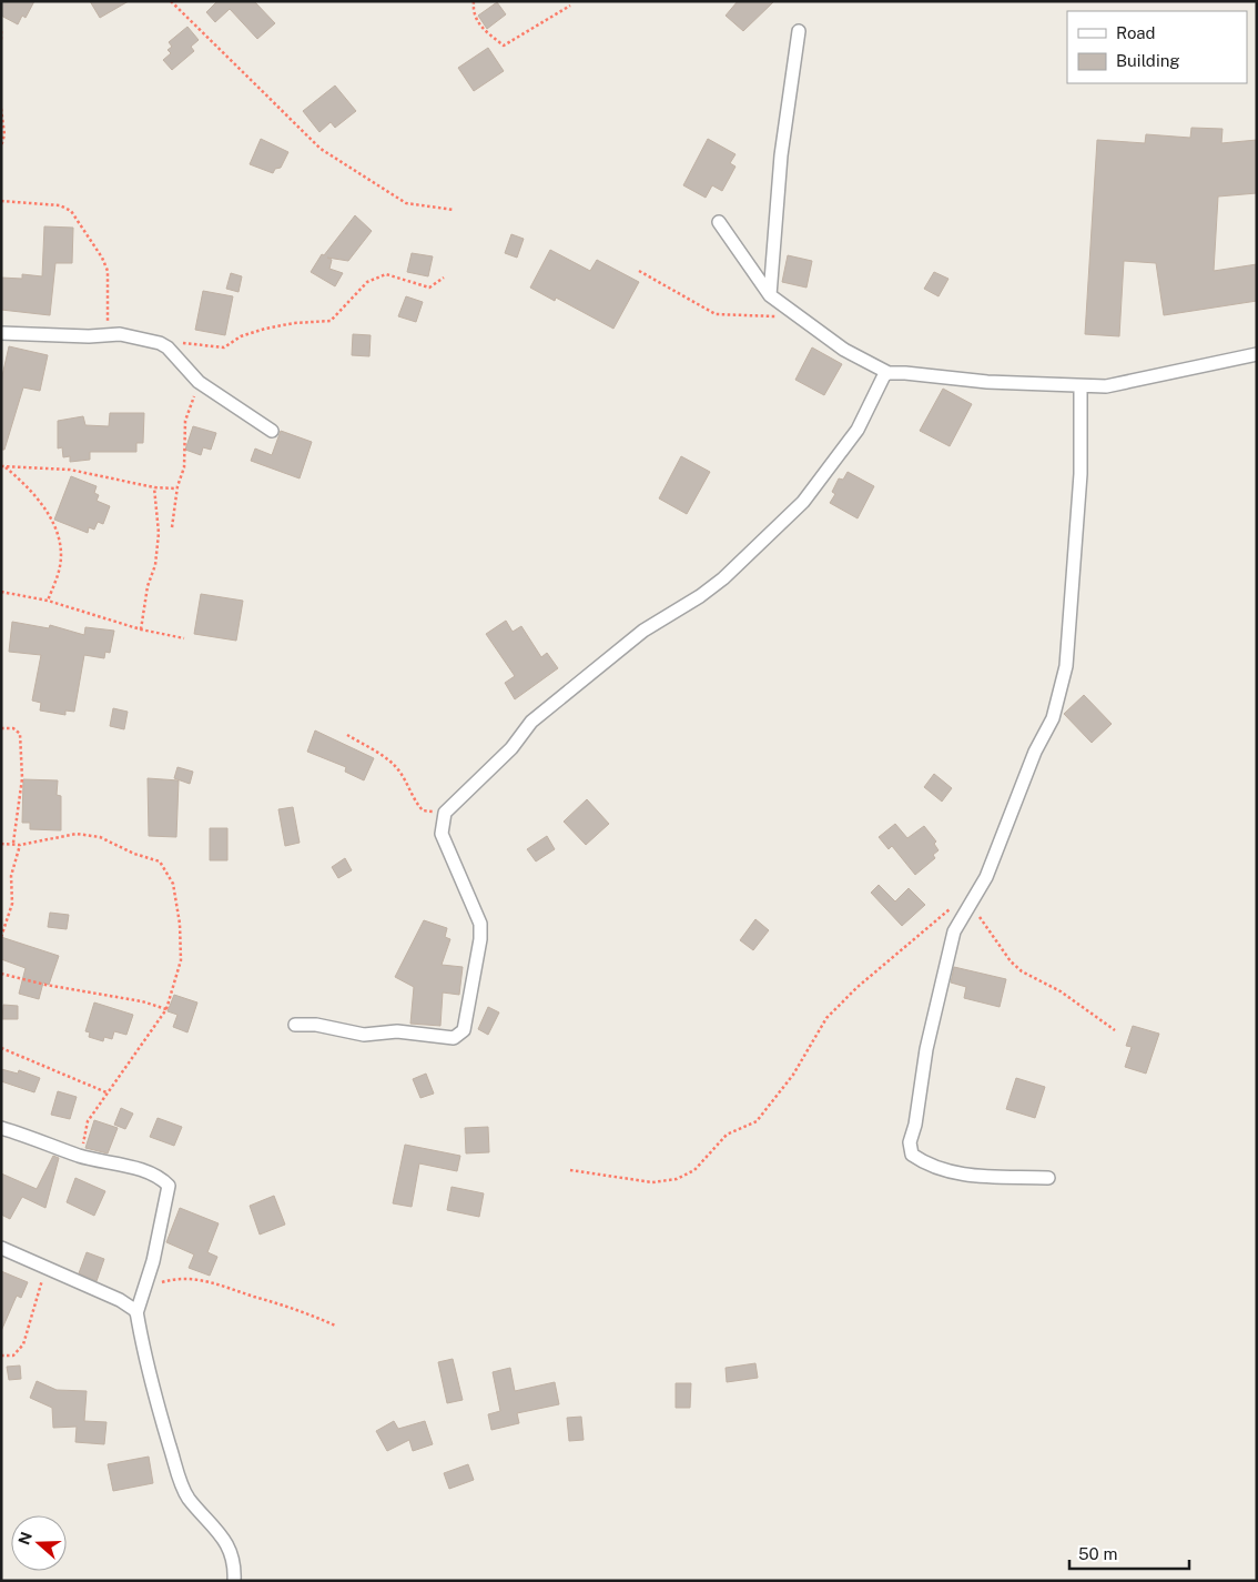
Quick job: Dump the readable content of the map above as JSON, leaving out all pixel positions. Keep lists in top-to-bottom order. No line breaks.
{"legend":["Road","Building"],"scale_bar":"50 m","north":"left"}
